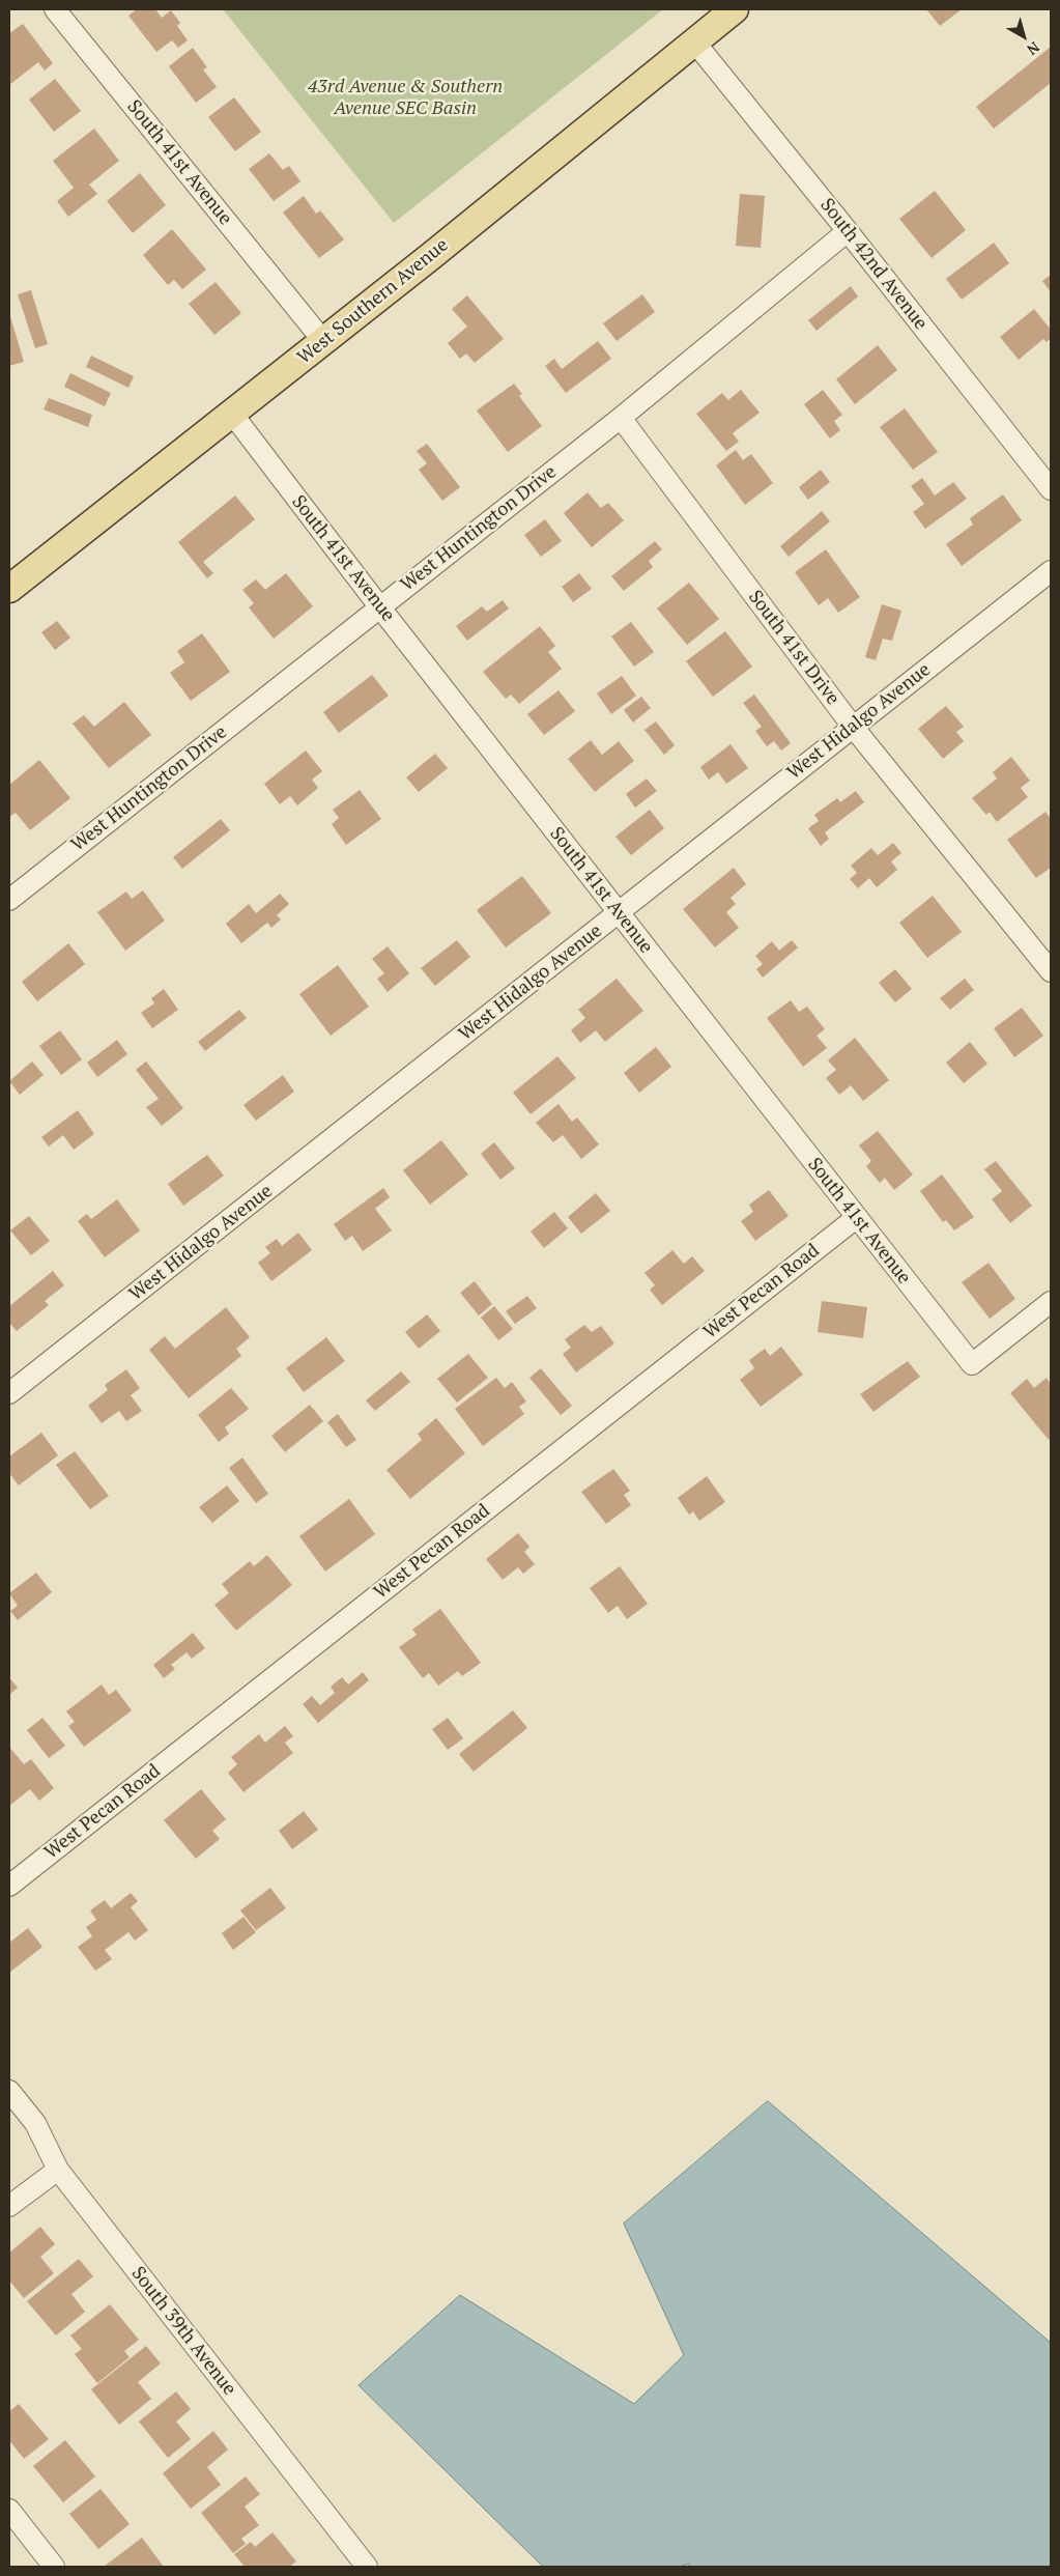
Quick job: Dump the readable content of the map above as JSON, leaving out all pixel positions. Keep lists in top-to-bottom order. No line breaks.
{"streets":{"main road":["West Southern Avenue"],"street":["South 41st Avenue","South 42nd Avenue","West Huntington Drive","South 41st Drive","West Hidalgo Avenue","West Pecan Road","South 39th Avenue"]},"crossings":[["South 41st Avenue","West Southern Avenue"],["South 41st Avenue","West Huntington Drive"],["South 41st Avenue","West Hidalgo Avenue"],["South 41st Avenue","West Pecan Road"],["South 42nd Avenue","West Southern Avenue"],["South 42nd Avenue","West Huntington Drive"],["West Huntington Drive","South 41st Drive"],["South 41st Drive","West Hidalgo Avenue"]],"parks":["43rd Avenue & Southern Avenue SEC Basin"],"north":"bottom right"}
